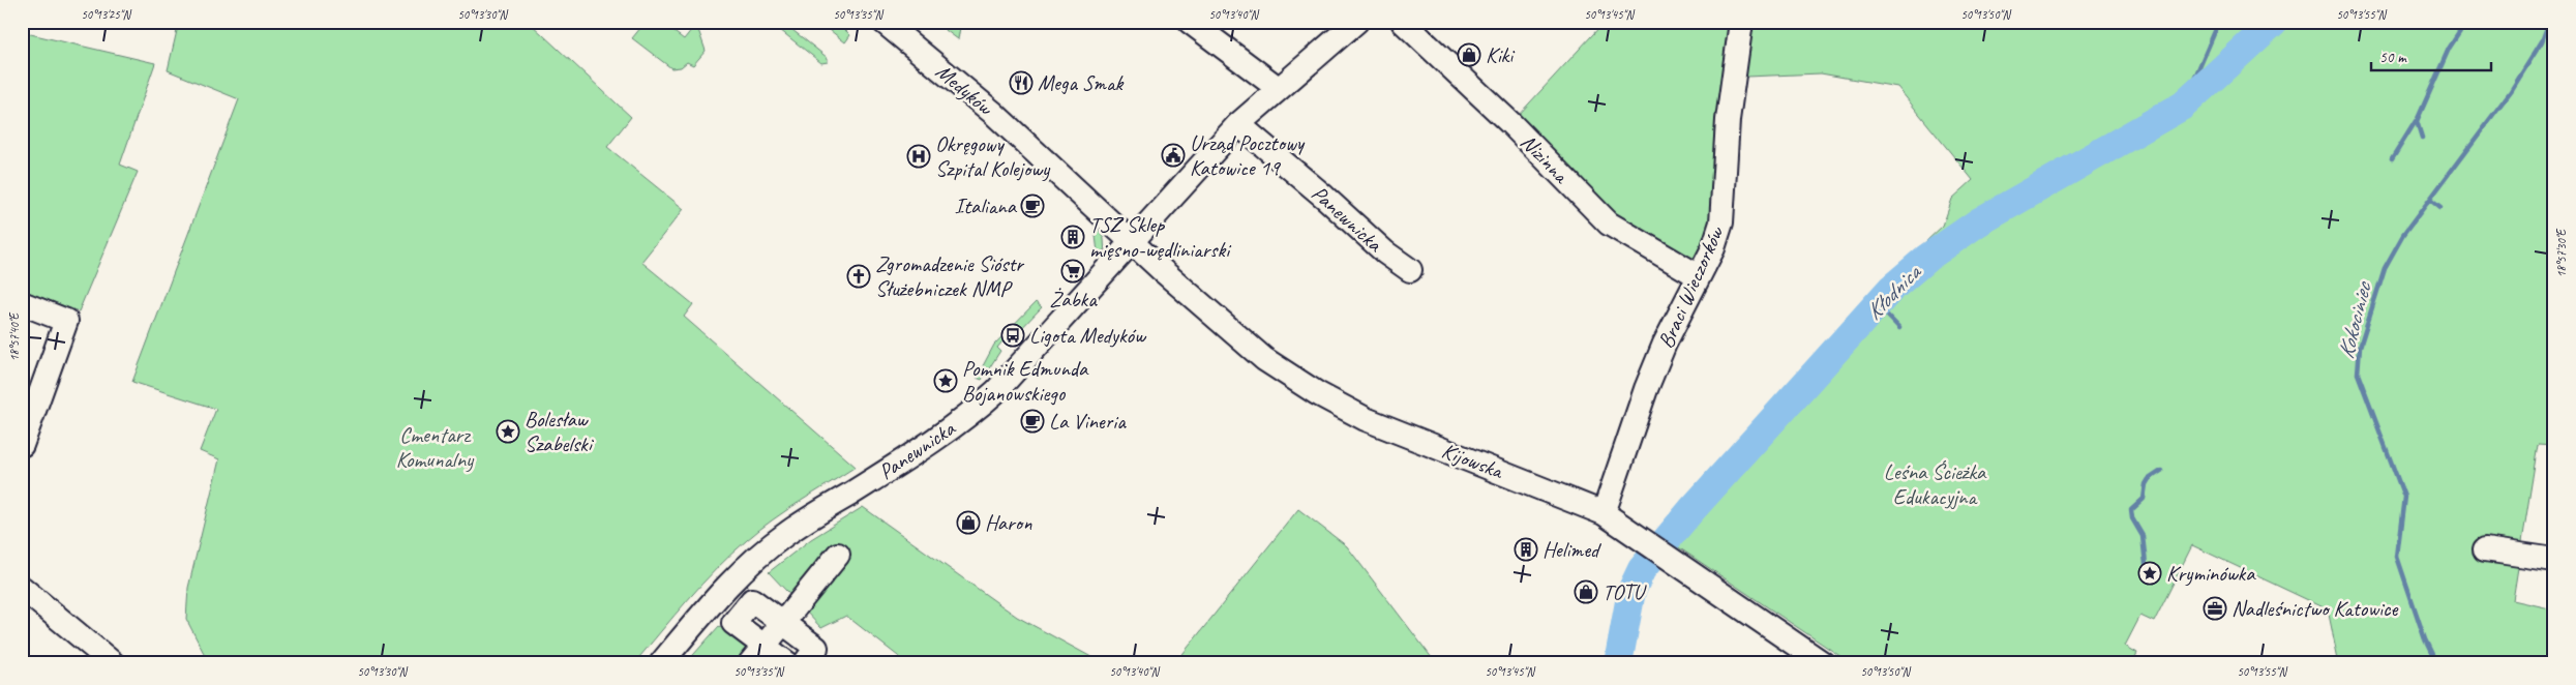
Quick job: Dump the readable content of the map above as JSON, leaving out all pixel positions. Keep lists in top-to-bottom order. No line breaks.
{"streets":{"street":["Medyków","Nizinna","Panewnicka","Braci Wieczorków","Kijowska"]},"crossings":[["Medyków","Panewnicka"],["Medyków","Kijowska"],["Nizinna","Braci Wieczorków"],["Panewnicka","Kijowska"],["Braci Wieczorków","Kijowska"]],"water":["Kłodnica","Kokociniec"],"parks":["Cmentarz Komunalny","Leśna Ścieżka Edukacyjna"],"places":{"shop":["Kiki","Haron","TOTU"],"restaurant":["Mega Smak"],"public building":["Urząd Pocztowy Katowice 19"],"hospital":["Okręgowy Szpital Kolejowy"],"cafe":["Italiana","La Vineria"],"building":["TSZ Sklep mięsno-wędliniarski","Helimed"],"supermarket":["Żabka"],"church":["Zgromadzenie Sióstr Służebniczek NMP"],"bus stop":["Ligota Medyków"],"place":["Pomnik Edmunda Bojanowskiego","Bolesław Szabelski","Kryminówka"],"office":["Nadleśnictwo Katowice"]},"scale_bar":"50 m","coordinates":["50°13'25\"N","50°13'30\"N","50°13'35\"N","50°13'40\"N","50°13'45\"N","50°13'50\"N","50°13'55\"N","18°57'30\"E","18°57'40\"E"]}
